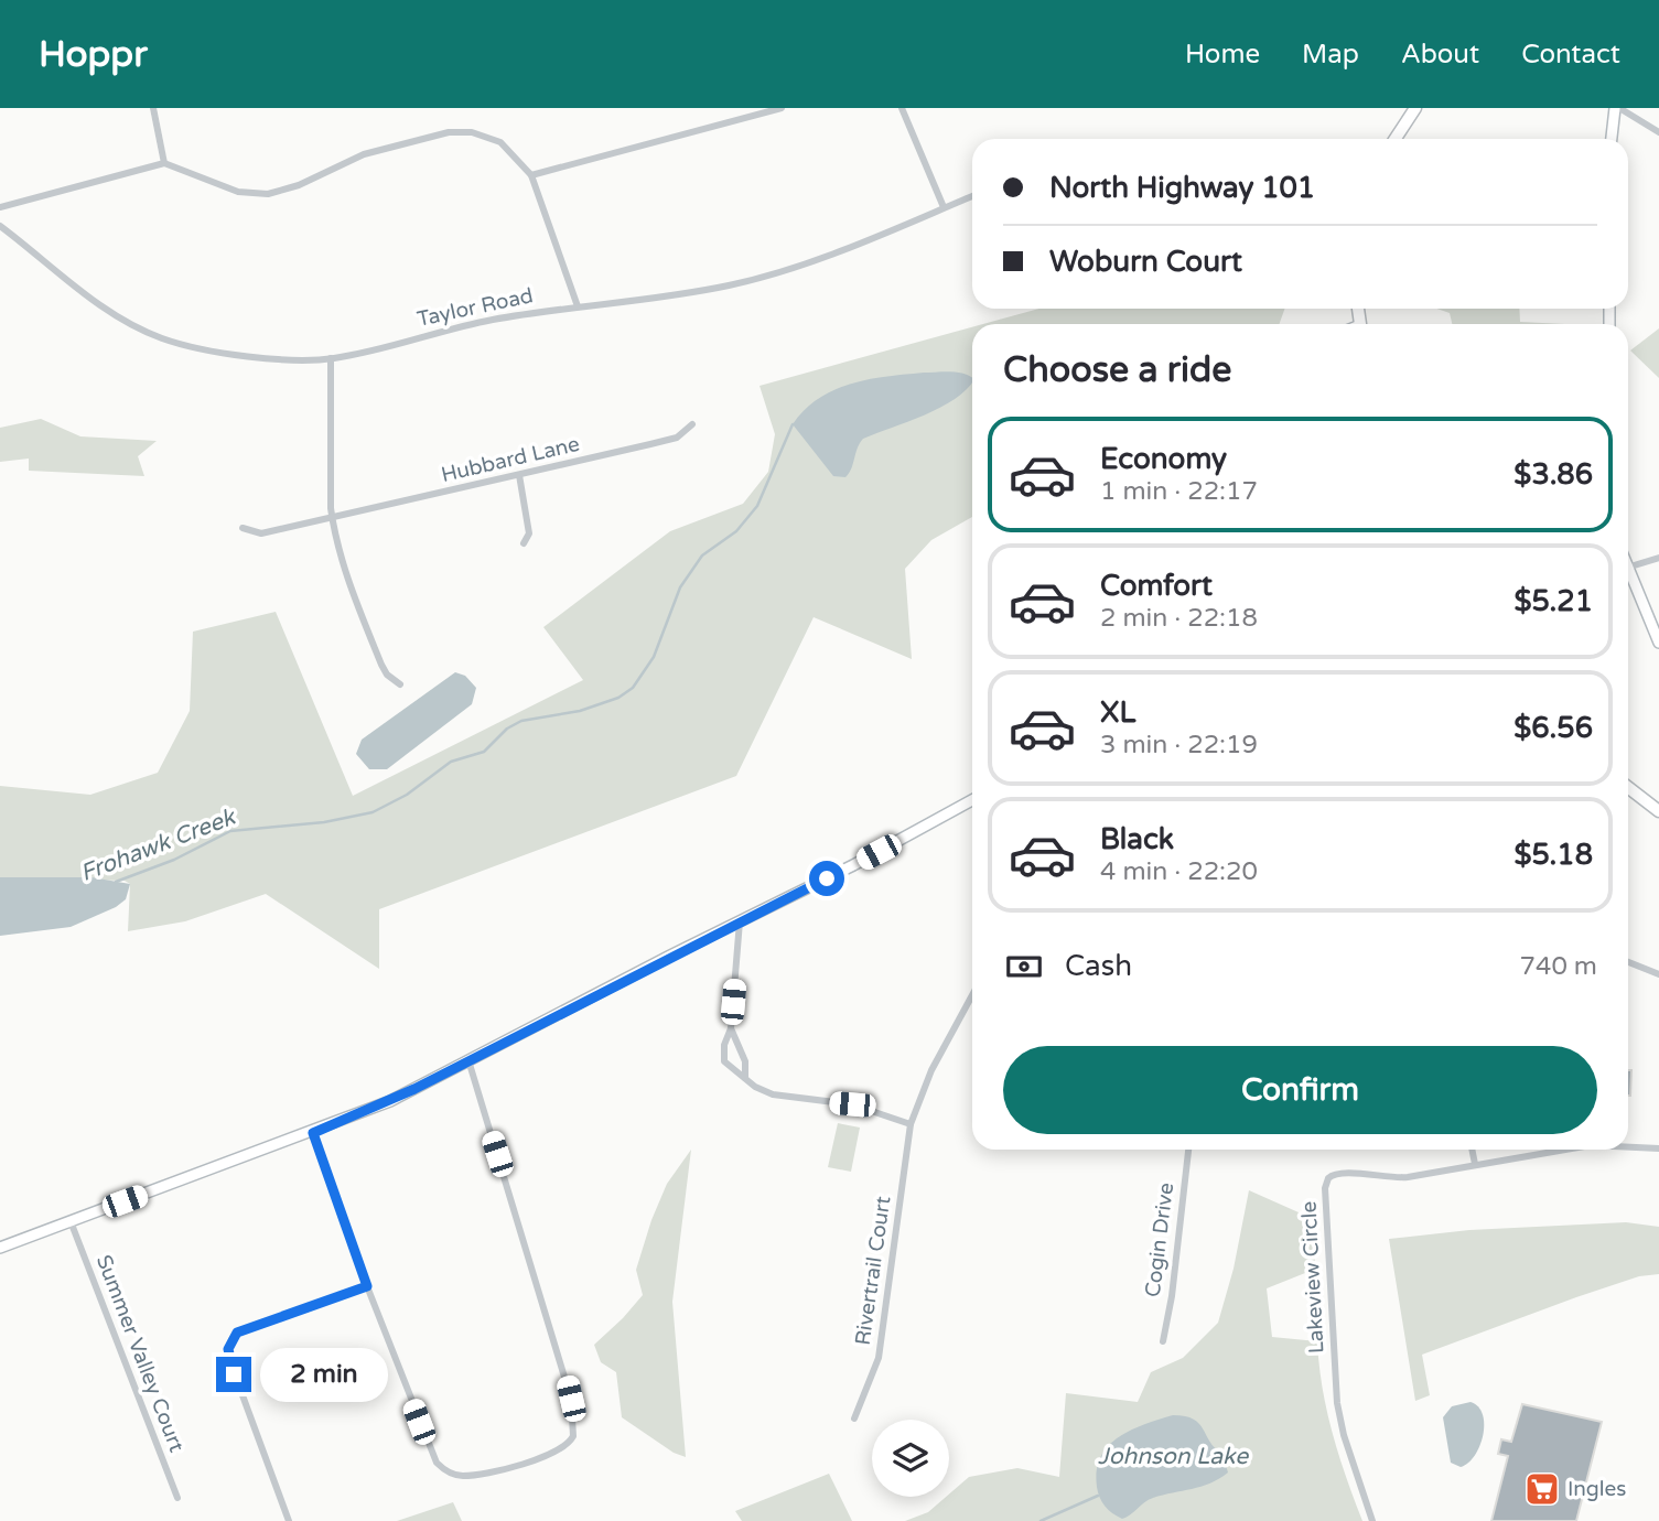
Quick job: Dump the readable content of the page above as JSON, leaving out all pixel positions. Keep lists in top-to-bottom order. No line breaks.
{"streets":{"street":["Taylor Road","Hubbard Lane","Cogin Drive","Rivertrail Court","Lakeview Circle","Summer Valley Court"]},"water":["Frohawk Creek","Johnson Lake"],"places":{"supermarket":["Ingles"]},"page":{"header":"Hoppr","nav":["Home","Map","About","Contact"],"banner":["North Highway 101","Woburn Court"],"heading":"Choose a ride","list":[{"name":"Economy","note":"1 min · 22:17","value":"$3.86"},{"name":"Comfort","note":"2 min · 22:18","value":"$5.21"},{"name":"XL","note":"3 min · 22:19","value":"$6.56"},{"name":"Black","note":"4 min · 22:20","value":"$5.18"}],"pay":["Cash","740 m"],"buttons":"Confirm","bubble":"2 min"}}
